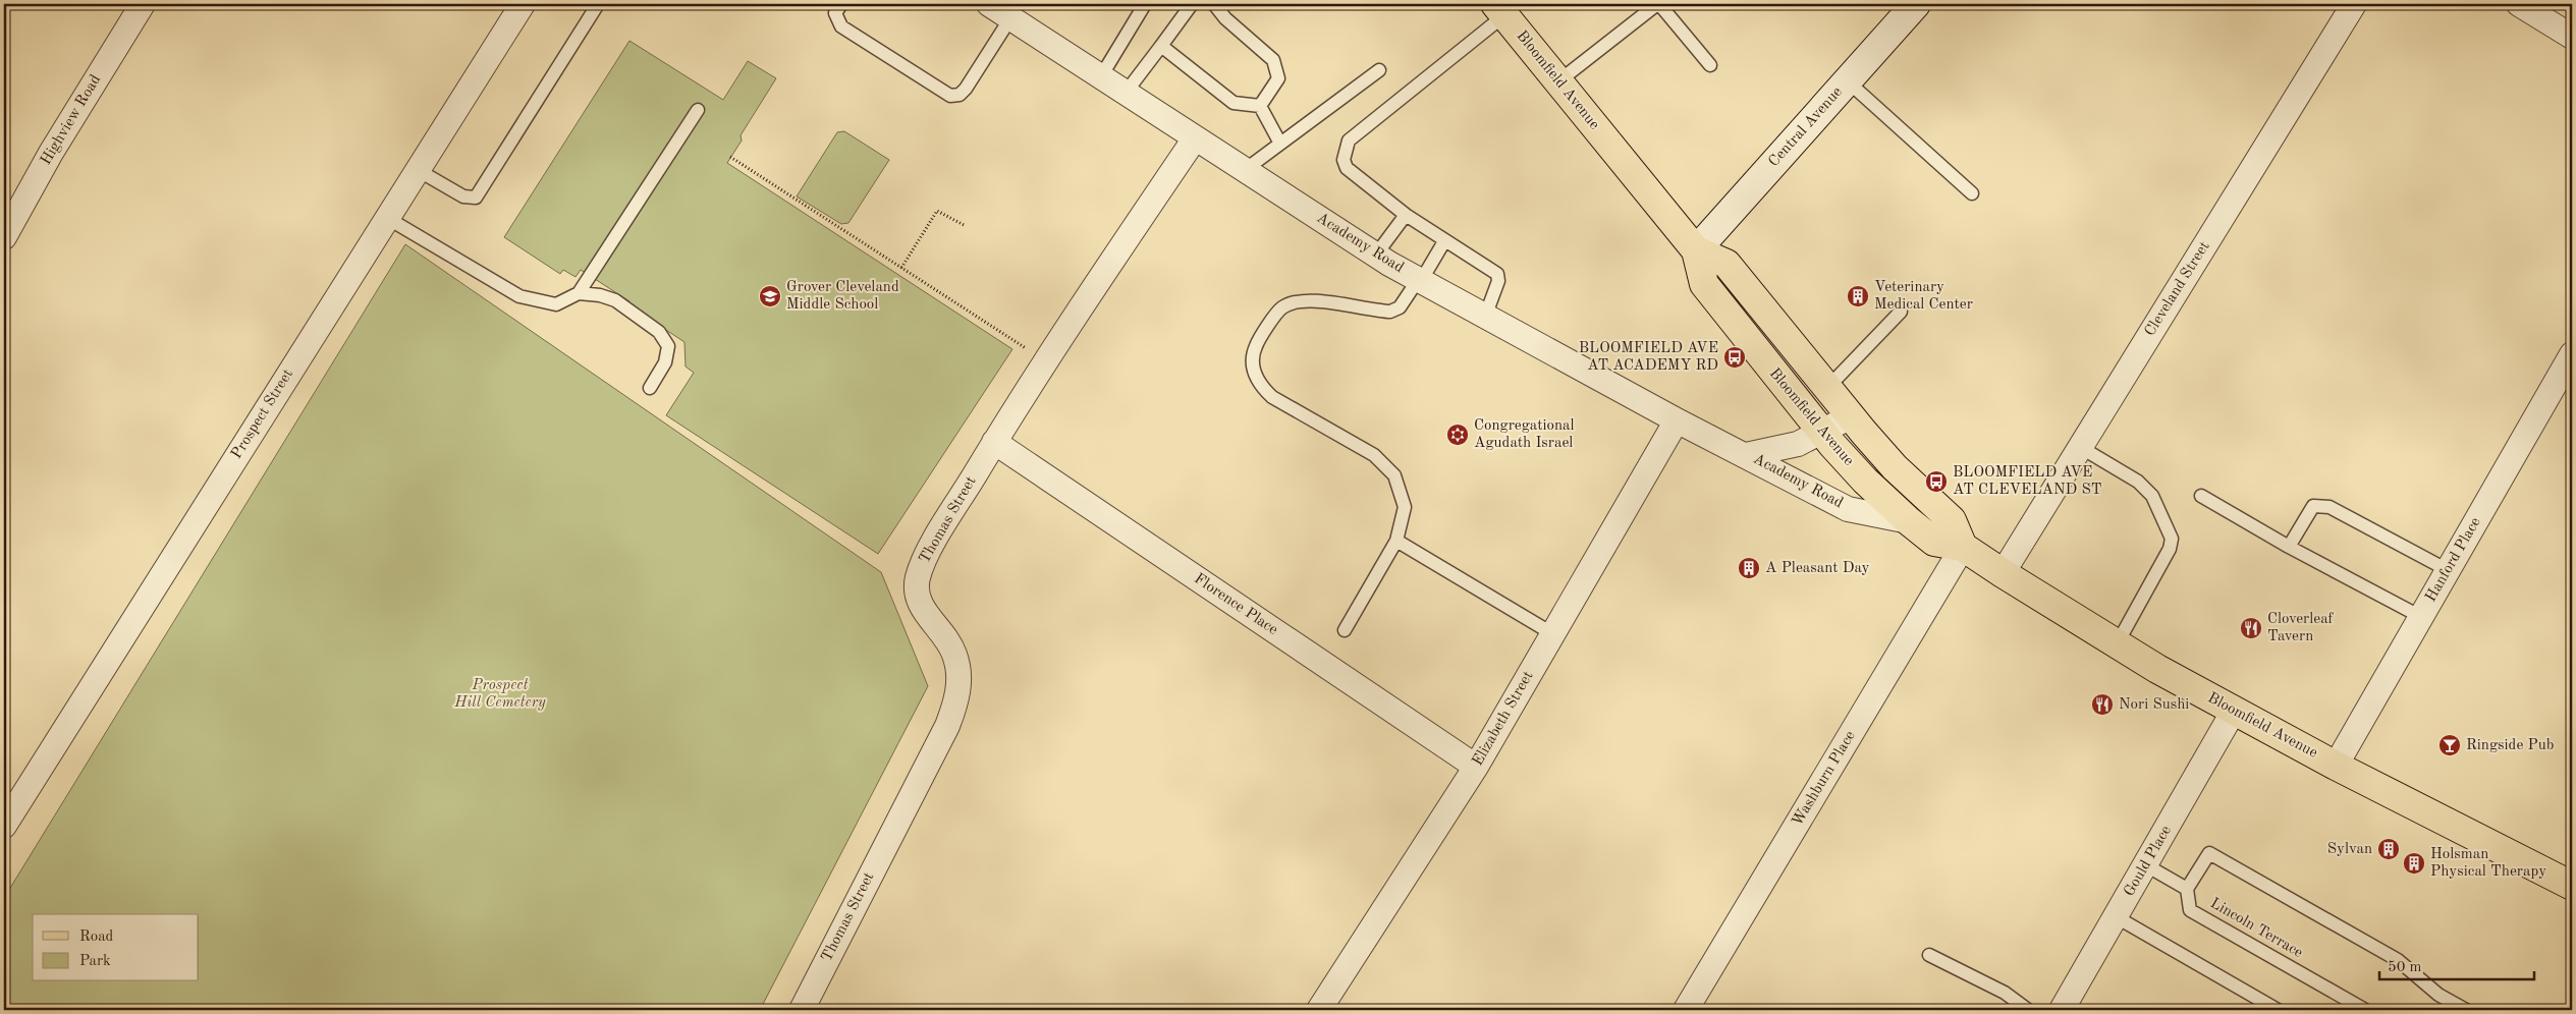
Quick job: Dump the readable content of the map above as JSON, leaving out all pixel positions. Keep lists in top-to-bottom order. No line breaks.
{"streets":{"main road":["Bloomfield Avenue","Central Avenue"],"street":["Highview Road","Academy Road","Cleveland Street","Prospect Street","Thomas Street","Hanford Place","Florence Place","Elizabeth Street","Washburn Place","Gould Place"],"lane":["Lincoln Terrace"]},"crossings":[["Bloomfield Avenue","Central Avenue"],["Bloomfield Avenue","Academy Road"],["Bloomfield Avenue","Cleveland Street"],["Bloomfield Avenue","Hanford Place"],["Bloomfield Avenue","Washburn Place"],["Bloomfield Avenue","Gould Place"],["Academy Road","Thomas Street"],["Academy Road","Elizabeth Street"],["Thomas Street","Florence Place"],["Florence Place","Elizabeth Street"]],"parks":["Prospect Hill Cemetery"],"places":{"school or university":["Grover Cleveland Middle School"],"building":["Veterinary Medical Center","A Pleasant Day","Sylvan","Holsman Physical Therapy"],"bus stop":["BLOOMFIELD AVE AT ACADEMY RD","BLOOMFIELD AVE AT CLEVELAND ST"],"synagogue":["Congregational Agudath Israel"],"restaurant":["Cloverleaf Tavern","Nori Sushi"],"bar":["Ringside Pub"]},"legend":["Road","Park"],"scale_bar":"50 m"}
